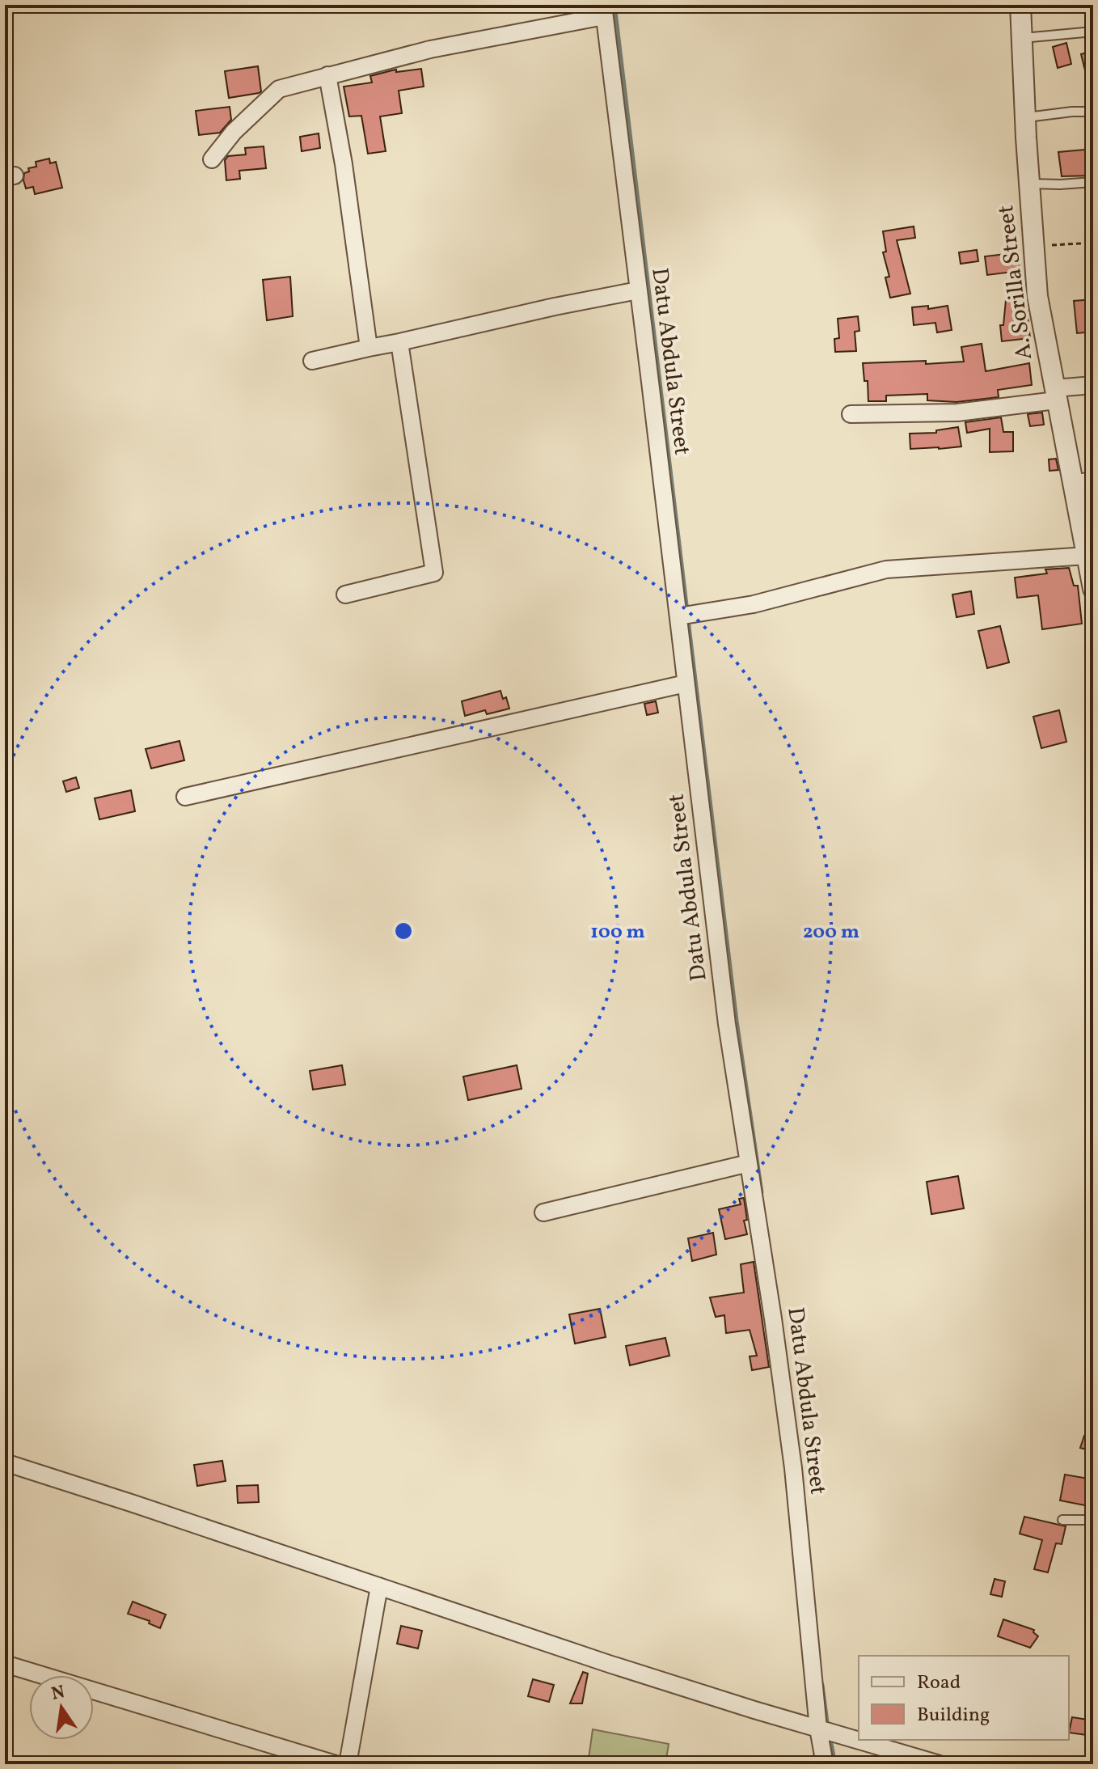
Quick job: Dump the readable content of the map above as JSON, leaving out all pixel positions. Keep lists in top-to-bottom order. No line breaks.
{"streets":{"street":["A. Sorilla Street","Datu Abdula Street"]},"legend":["Road","Building"],"north":"top","rings":["100 m","200 m"]}
